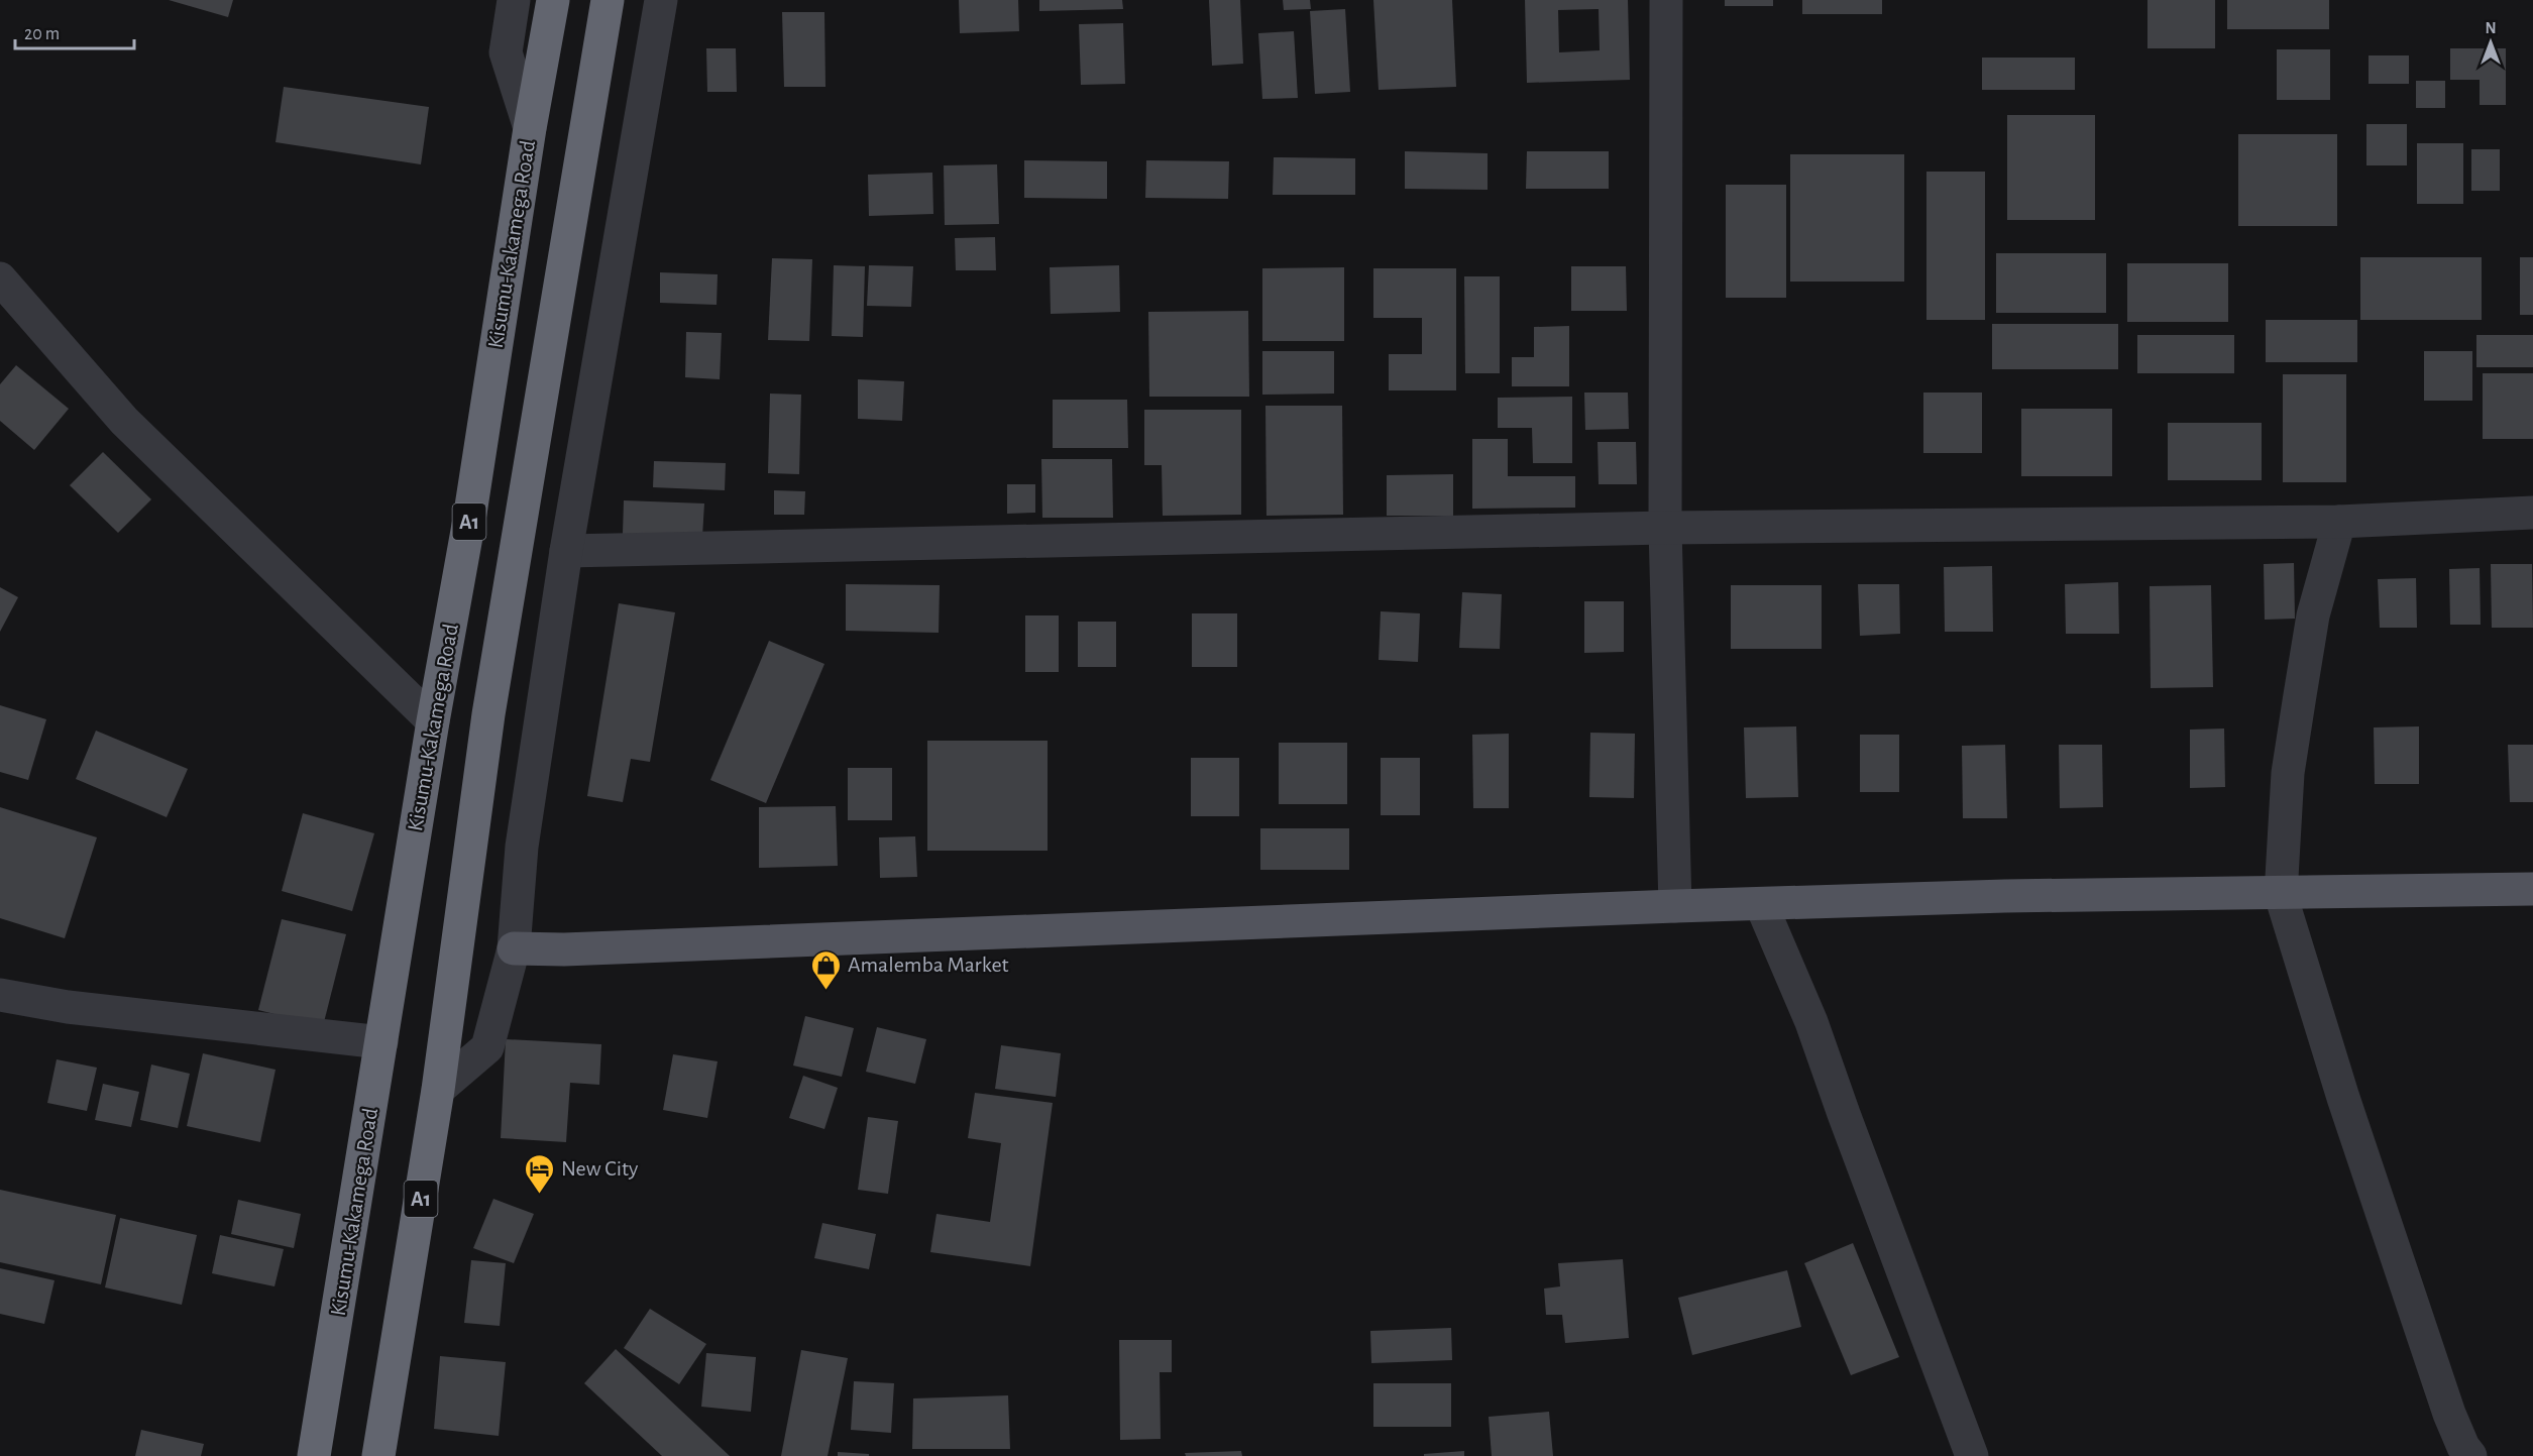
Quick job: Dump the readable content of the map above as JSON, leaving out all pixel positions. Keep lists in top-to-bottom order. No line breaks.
{"streets":{"highway":["Kisumu-Kakamega Road","A1"]},"places":{"shop":["Amalemba Market"],"hotel":["New City"]},"scale_bar":"20 m","north":"top"}
